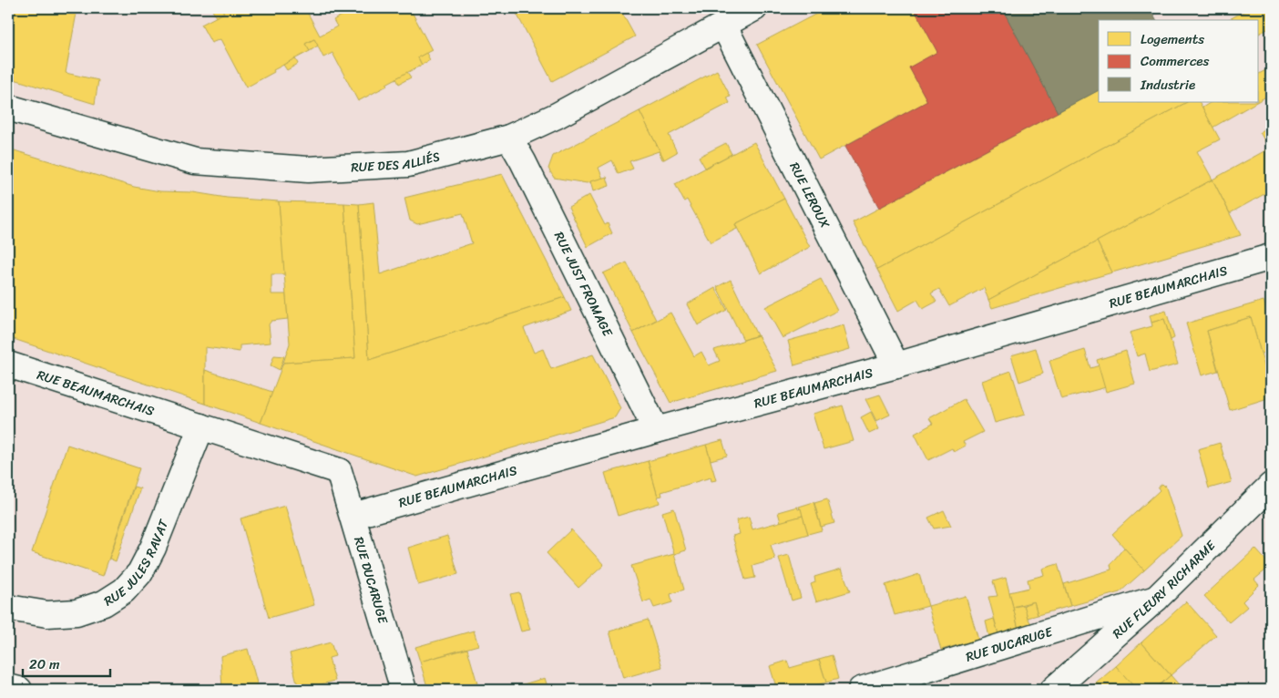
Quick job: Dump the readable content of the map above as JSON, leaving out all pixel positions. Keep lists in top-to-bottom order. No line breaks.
{"streets":{"street":["RUE DES ALLIÉS","RUE LEROUX","RUE JUST FROMAGE","RUE BEAUMARCHAIS","RUE JULES RAVAT","RUE DUCARUGE","RUE FLEURY RICHARME"]},"crossings":[["RUE DES ALLIÉS","RUE LEROUX"],["RUE DES ALLIÉS","RUE JUST FROMAGE"],["RUE LEROUX","RUE BEAUMARCHAIS"],["RUE JUST FROMAGE","RUE BEAUMARCHAIS"],["RUE BEAUMARCHAIS","RUE JULES RAVAT"],["RUE BEAUMARCHAIS","RUE DUCARUGE"],["RUE DUCARUGE","RUE FLEURY RICHARME"]],"legend":["Logements","Commerces","Industrie"],"scale_bar":"20 m"}
